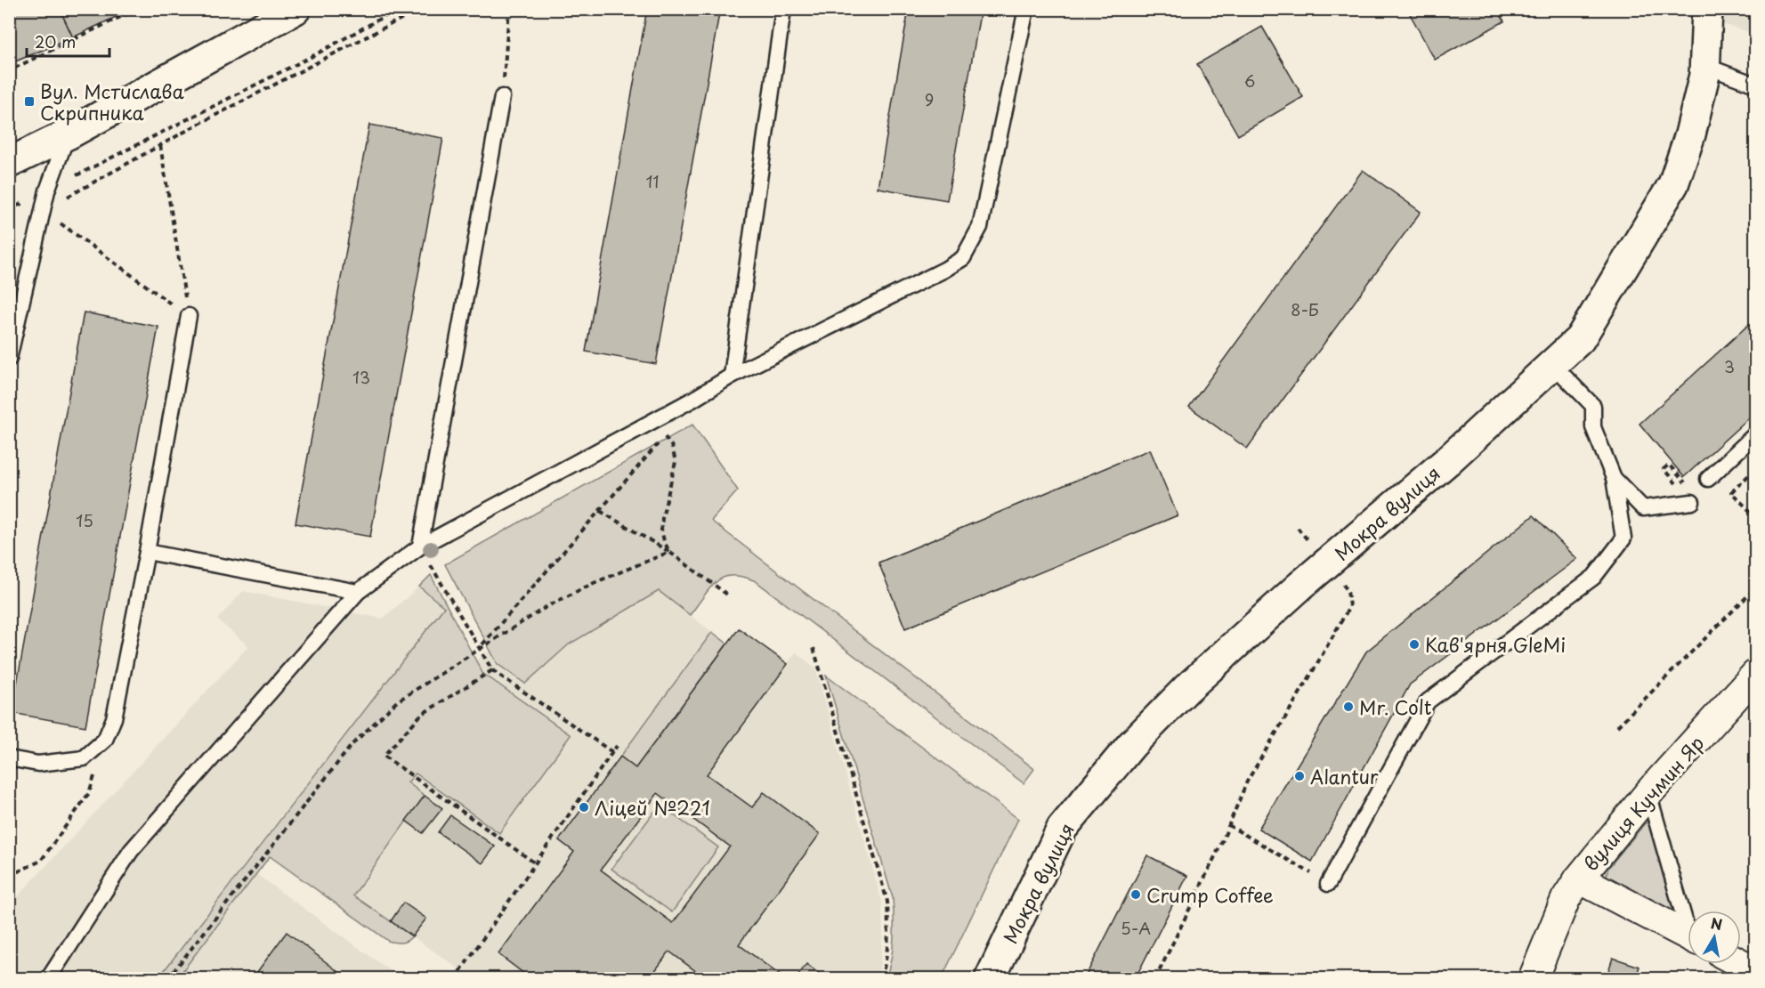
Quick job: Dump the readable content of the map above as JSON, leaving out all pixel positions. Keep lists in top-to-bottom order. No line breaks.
{"streets":{"street":["Мокра вулиця","вулиця Кучмин Яр"]},"places":{"transit":["Вул. Мстислава Скрипника"],"other":["Кав'ярня GleMi","Mr. Colt","Alantur","Ліцей №221","Crump Coffee"]},"house_numbers":["6","9","11","8-Б","3","13","15","5-А"],"scale_bar":"20 m","north":"top"}
